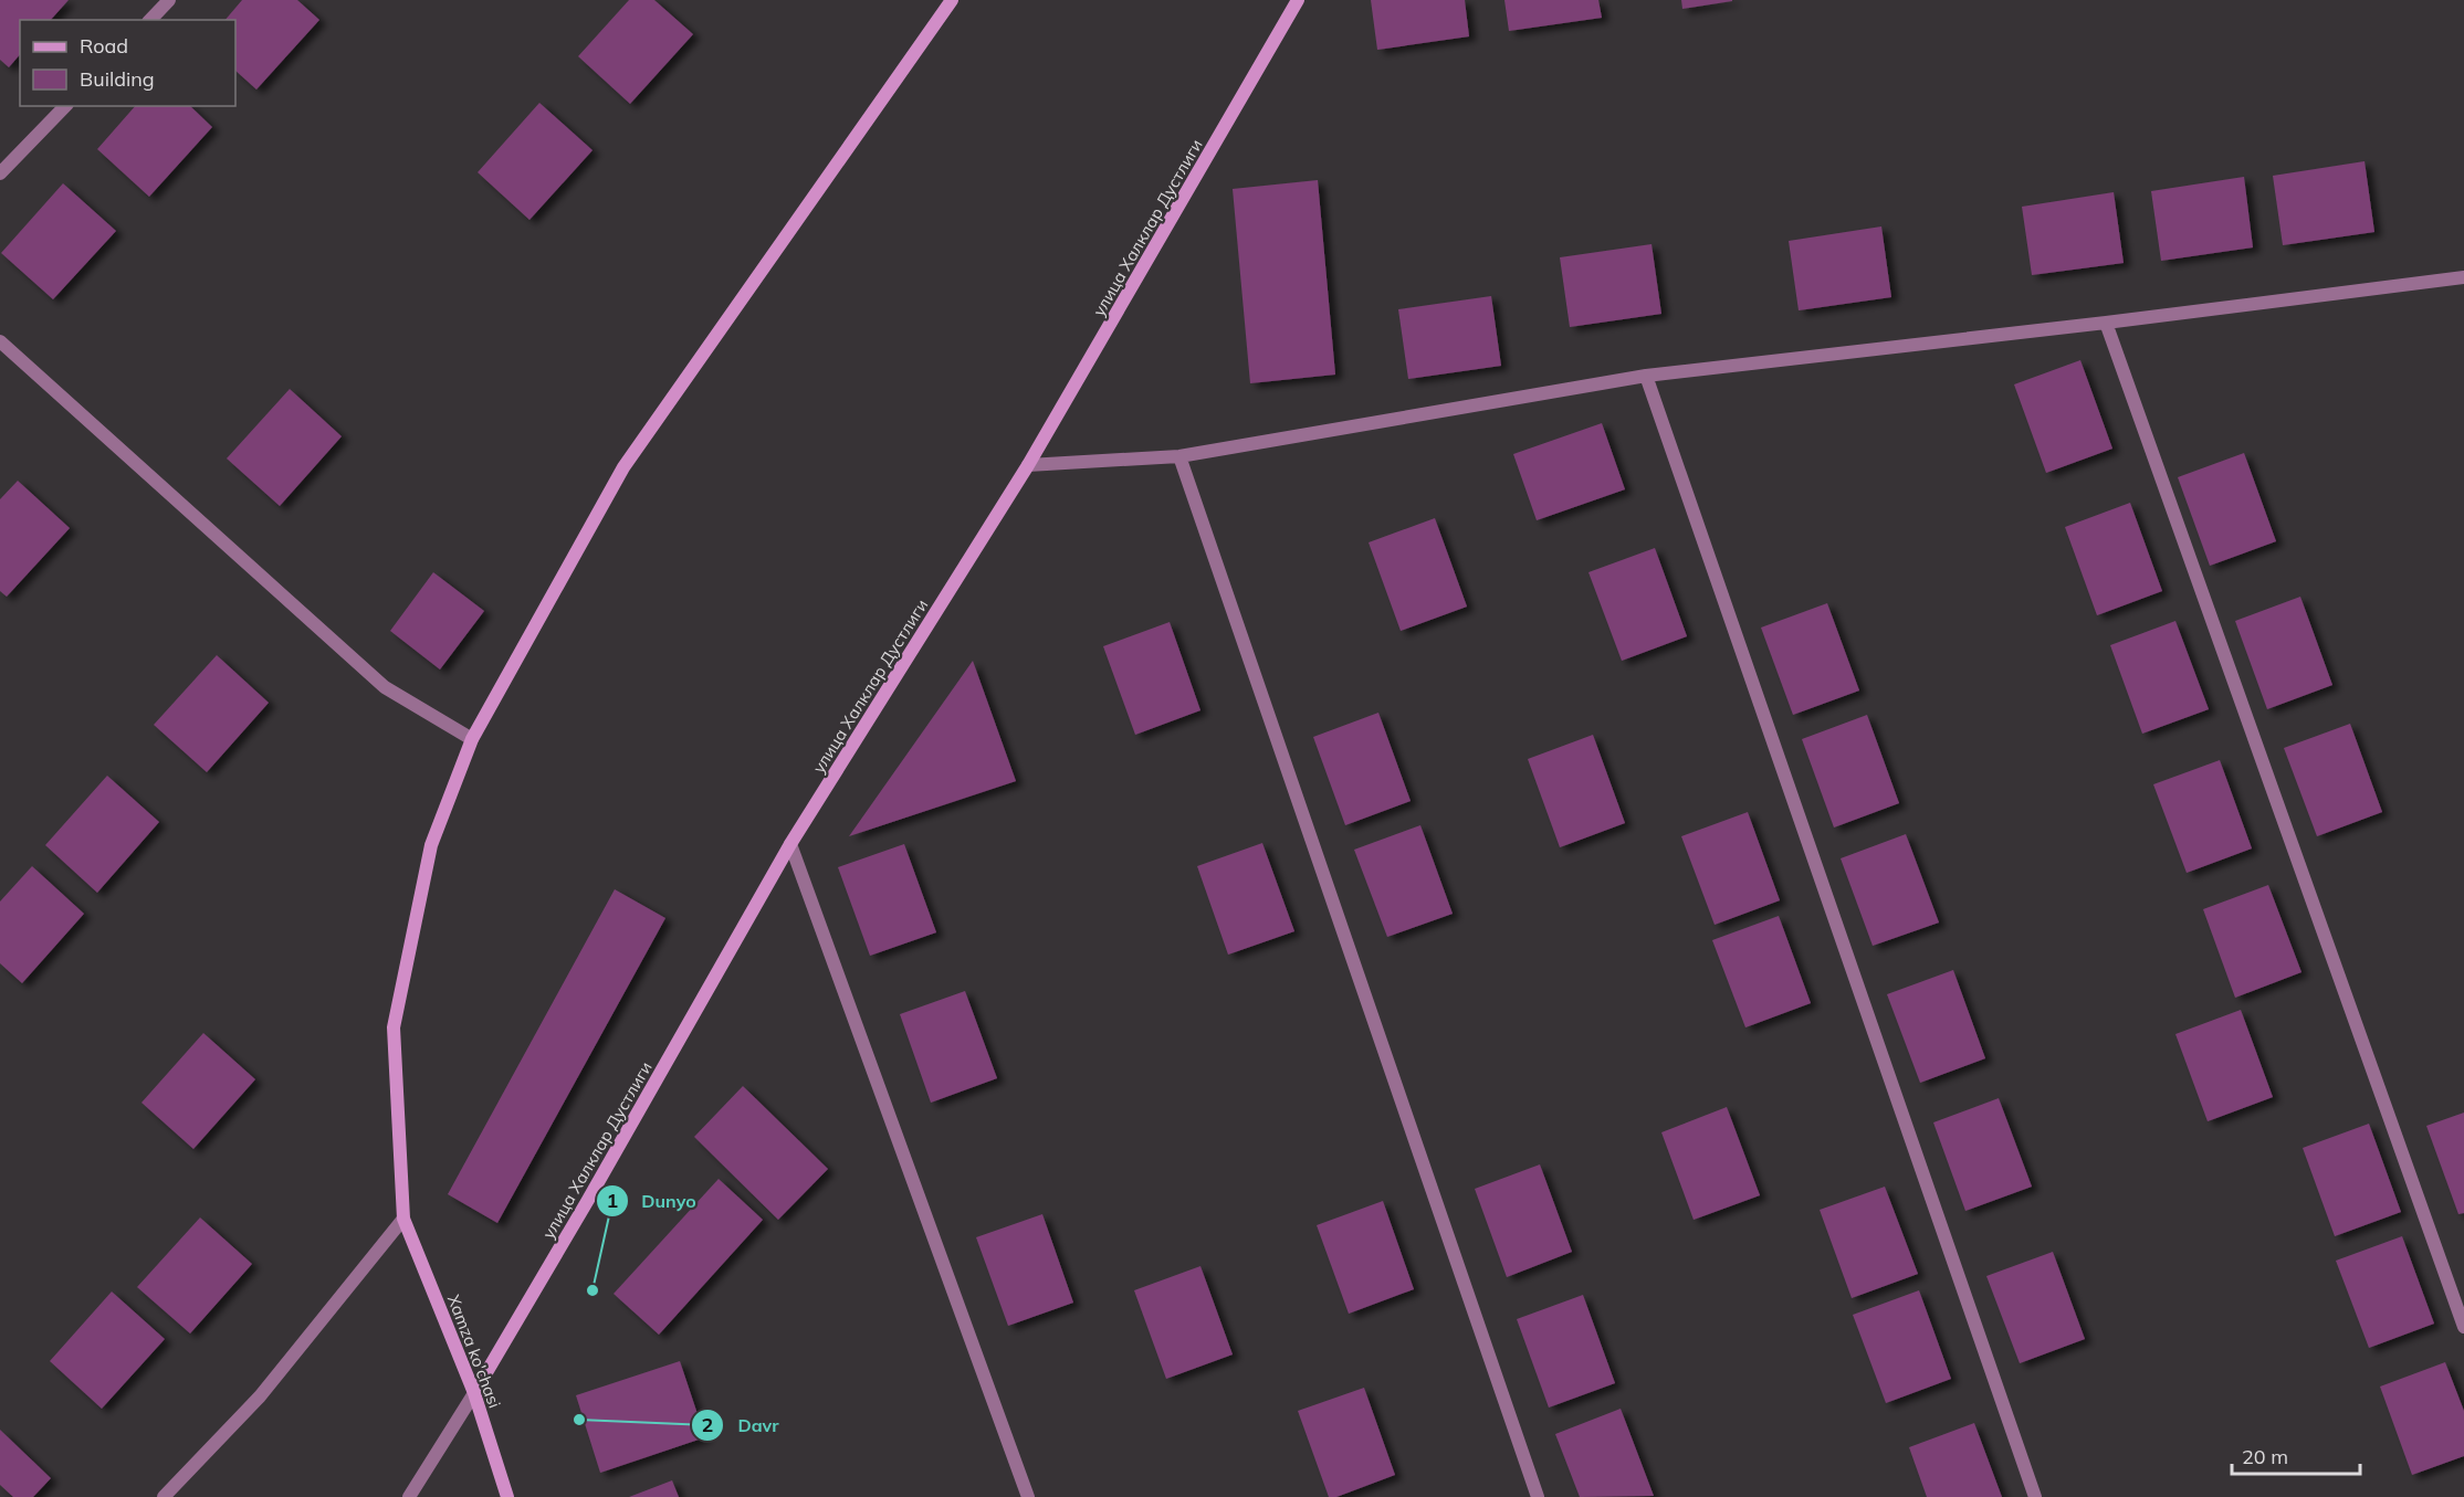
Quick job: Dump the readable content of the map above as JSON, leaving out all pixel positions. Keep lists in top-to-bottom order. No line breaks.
{"streets":{"street":["улица Халклар Дустлиги","Xamza ko'chasi"]},"crossings":[["улица Халклар Дустлиги","Xamza ko'chasi"]],"places":["Dunyo","Davr"],"legend":["Road","Building"],"scale_bar":"20 m"}
